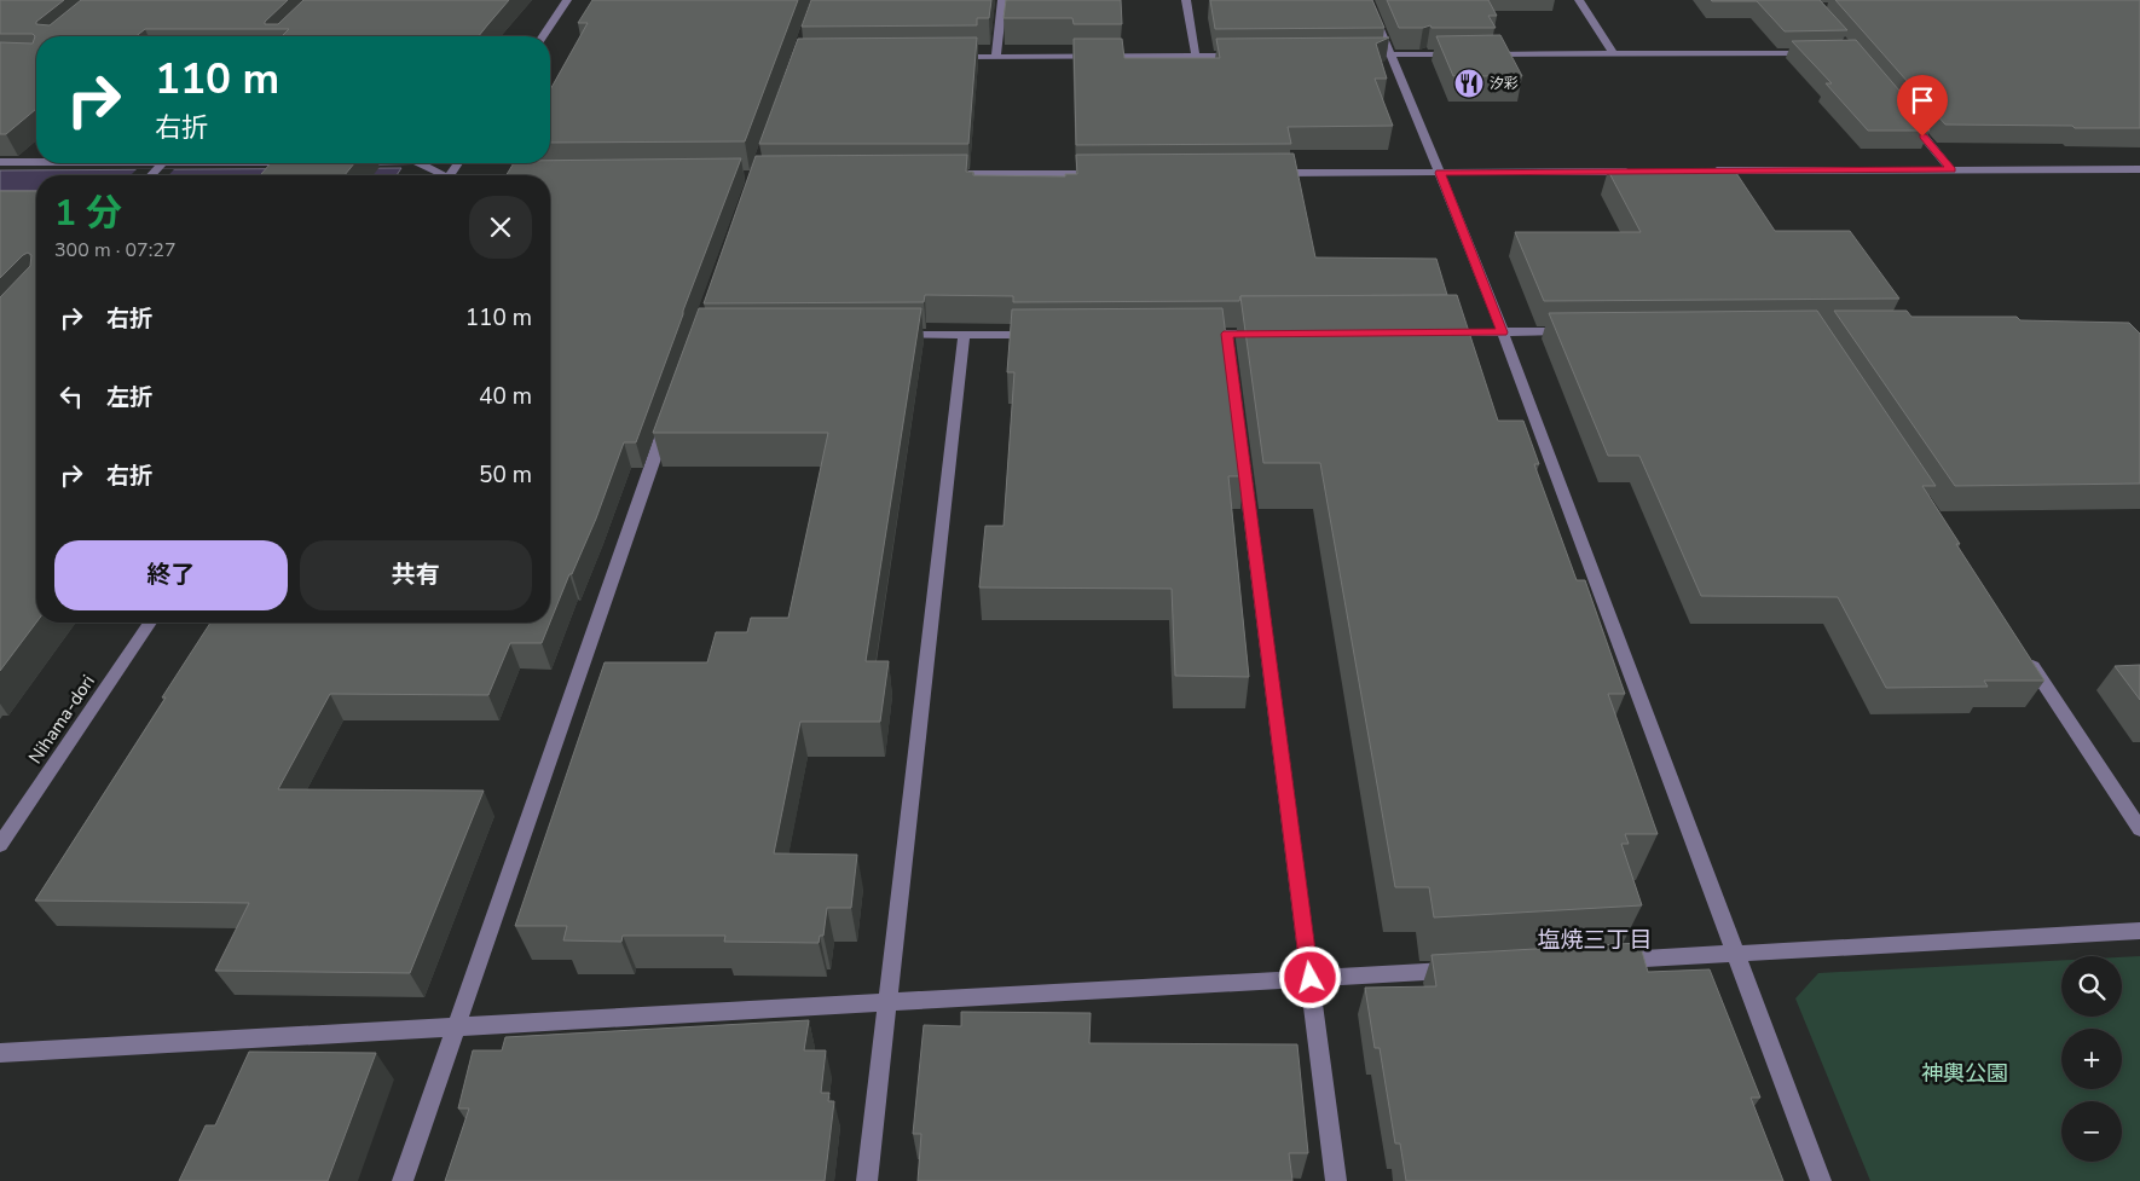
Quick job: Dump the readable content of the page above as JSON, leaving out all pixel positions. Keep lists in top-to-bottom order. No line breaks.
{"streets":{"street":["Nihama-dori"]},"districts":["塩焼三丁目"],"parks":["神輿公園"],"places":{"restaurant":["汐彩"]},"page":{"turn":["110 m","右折"],"heading":["1 分","300 m · 07:27"],"list":[{"name":"右折","value":"110 m"},{"name":"左折","value":"40 m"},{"name":"右折","value":"50 m"}],"buttons":["終了","共有"],"map_buttons":["+","−"]}}
